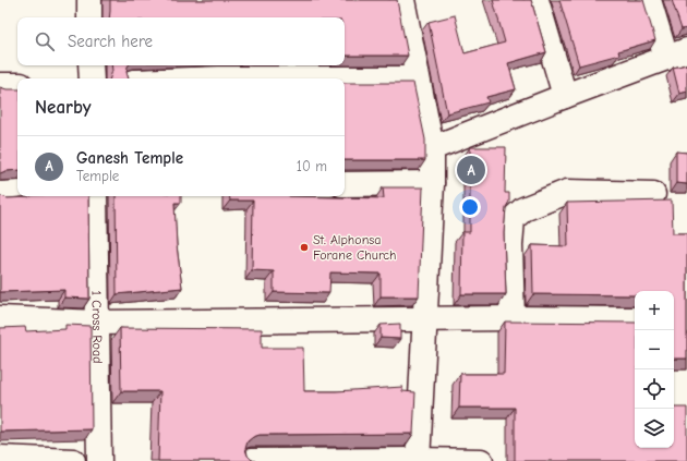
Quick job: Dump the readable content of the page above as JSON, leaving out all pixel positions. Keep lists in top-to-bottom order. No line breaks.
{"streets":{"street":["1 Cross Road"]},"places":["St. Alphonsa Forane Church"],"page":{"search":"Search here","heading":"Nearby","list":[{"mark":"A","name":"Ganesh Temple","note":"Temple","value":"10 m"}],"pins":"A","map_buttons":["+","−"]}}
